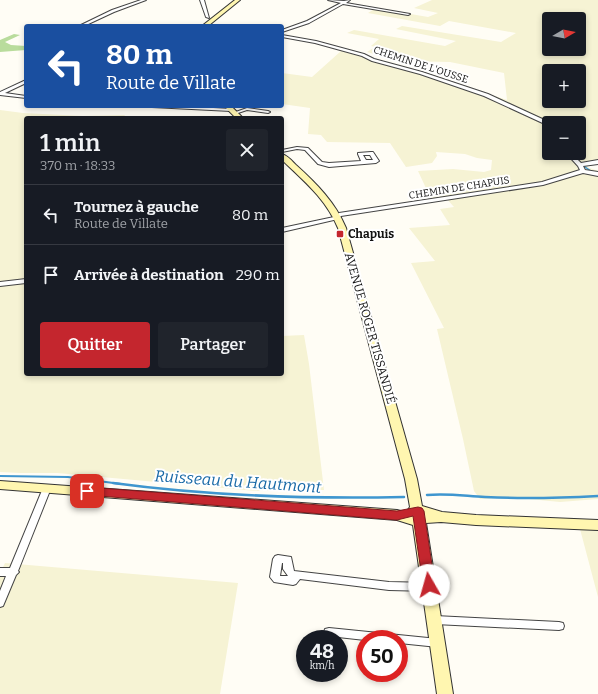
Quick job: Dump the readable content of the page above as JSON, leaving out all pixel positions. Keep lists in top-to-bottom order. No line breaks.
{"streets":{"main road":["AVENUE ROGER TISSANDIÉ"],"street":["CHEMIN DE L'OUSSE","CHEMIN DE CHAPUIS"]},"crossings":[["CHEMIN DE CHAPUIS","AVENUE ROGER TISSANDIÉ"]],"water":["Ruisseau du Hautmont"],"places":{"transit":["Chapuis"]},"north":"right","page":{"map_buttons":["+","−"],"turn":["80 m","Route de Villate"],"heading":["1 min","370 m · 18:33"],"list":[{"name":"Tournez à gauche","note":"Route de Villate","value":"80 m"},{"name":"Arrivée à destination","value":"290 m"}],"buttons":["Quitter","Partager"],"speed":"48 km/h","limit":"50"}}
